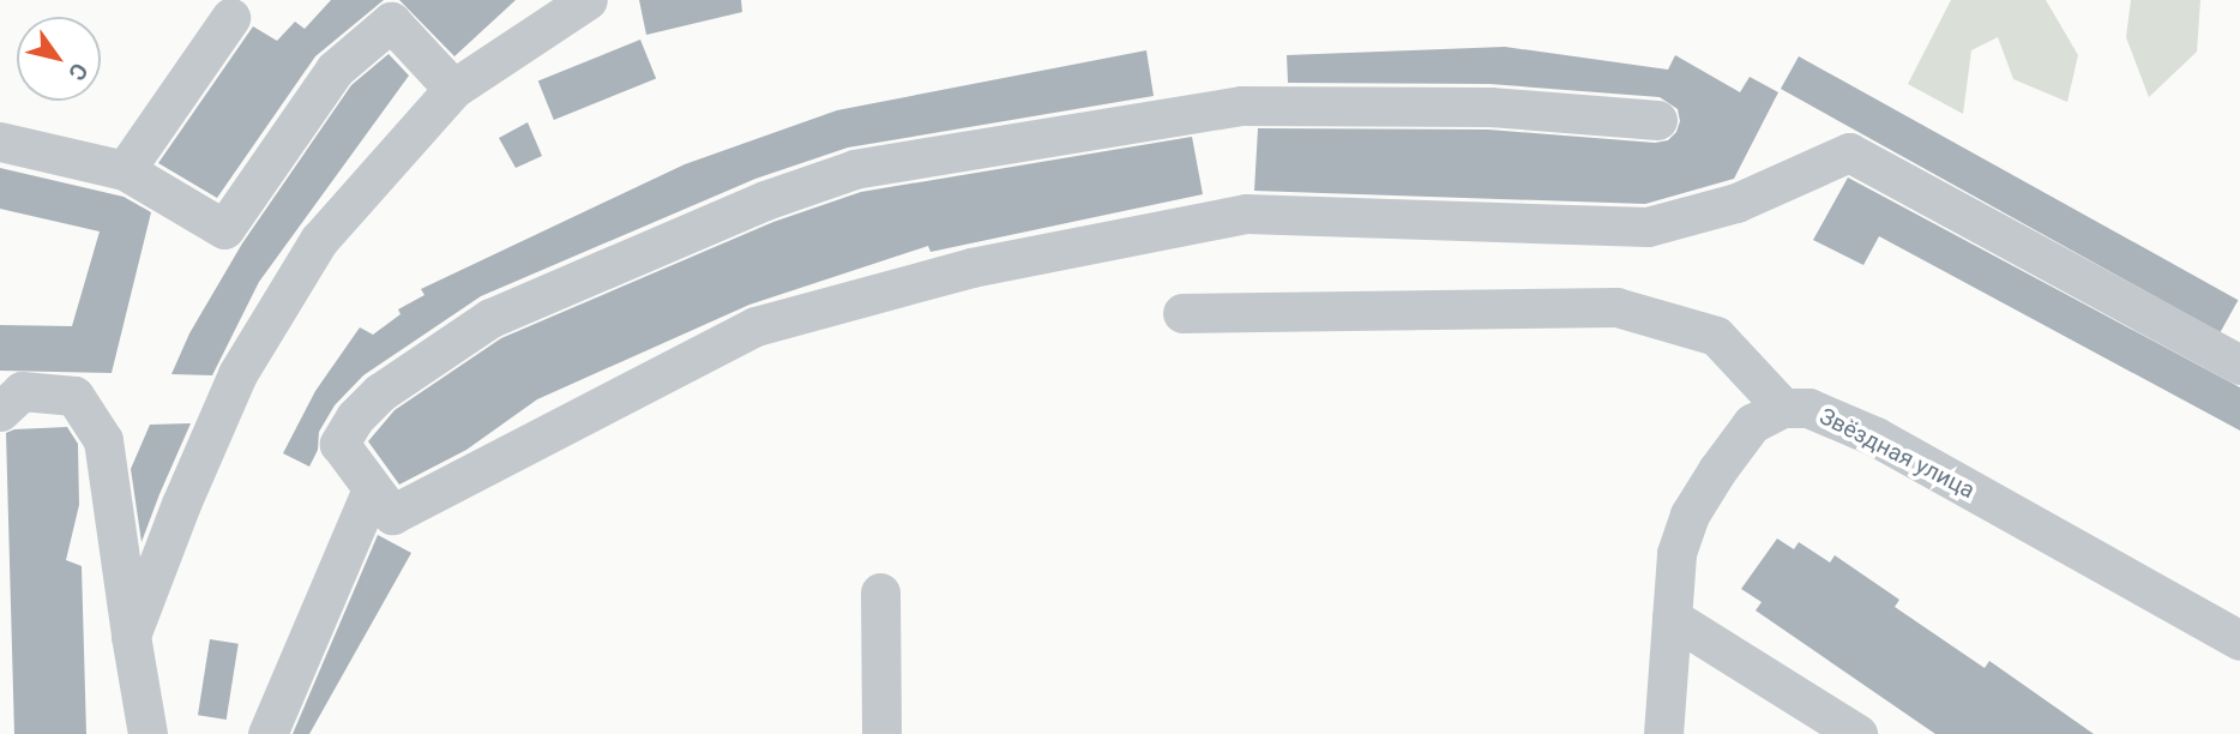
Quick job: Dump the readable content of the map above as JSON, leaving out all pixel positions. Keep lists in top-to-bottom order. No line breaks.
{"streets":{"street":["Звёздная улица"]},"north":"bottom right"}
